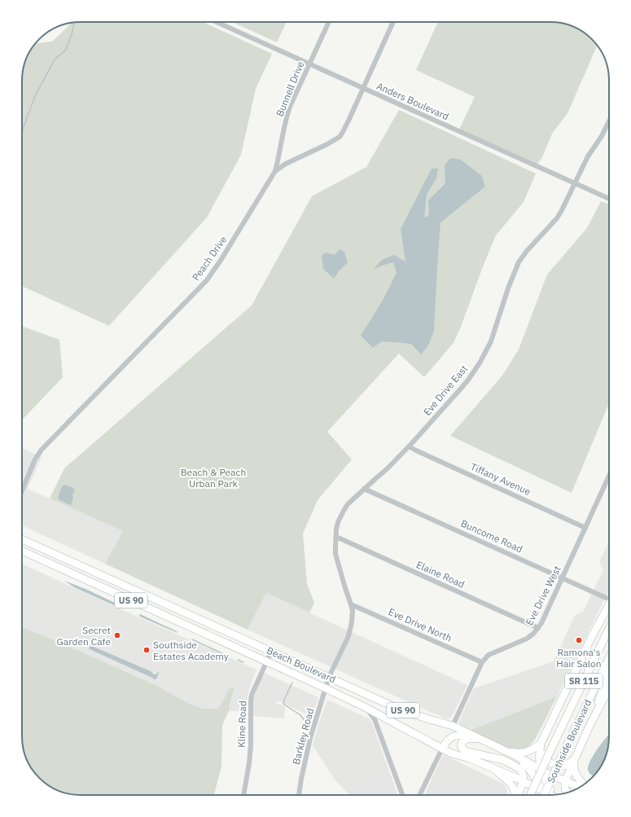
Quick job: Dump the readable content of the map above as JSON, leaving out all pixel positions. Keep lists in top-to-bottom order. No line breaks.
{"streets":{"highway":["US 90","Beach Boulevard","SR 115","Southside Boulevard"],"street":["Bunnell Drive","Anders Boulevard","Peach Drive","Eve Drive East","Tiffany Avenue","Buncome Road","Elaine Road","Eve Drive West","Eve Drive North","Kline Road","Barkley Road"]},"crossings":[["Bunnell Drive","Anders Boulevard"],["Bunnell Drive","Peach Drive"],["Anders Boulevard","Peach Drive"],["Anders Boulevard","Eve Drive East"],["Eve Drive East","Tiffany Avenue"],["Eve Drive East","Buncome Road"],["Eve Drive East","Elaine Road"],["Eve Drive East","Eve Drive North"],["Eve Drive East","Beach Boulevard"],["Eve Drive East","Barkley Road"],["Tiffany Avenue","Eve Drive West"],["Buncome Road","Eve Drive West"],["Elaine Road","Eve Drive West"],["Eve Drive West","Eve Drive North"],["Eve Drive West","Beach Boulevard"],["US 90","Kline Road"],["US 90","Barkley Road"],["Beach Boulevard","Kline Road"],["Beach Boulevard","Barkley Road"]],"parks":["Beach & Peach Urban Park"],"places":["Secret Garden Cafe","Ramona's Hair Salon","Southside Estates Academy"]}
